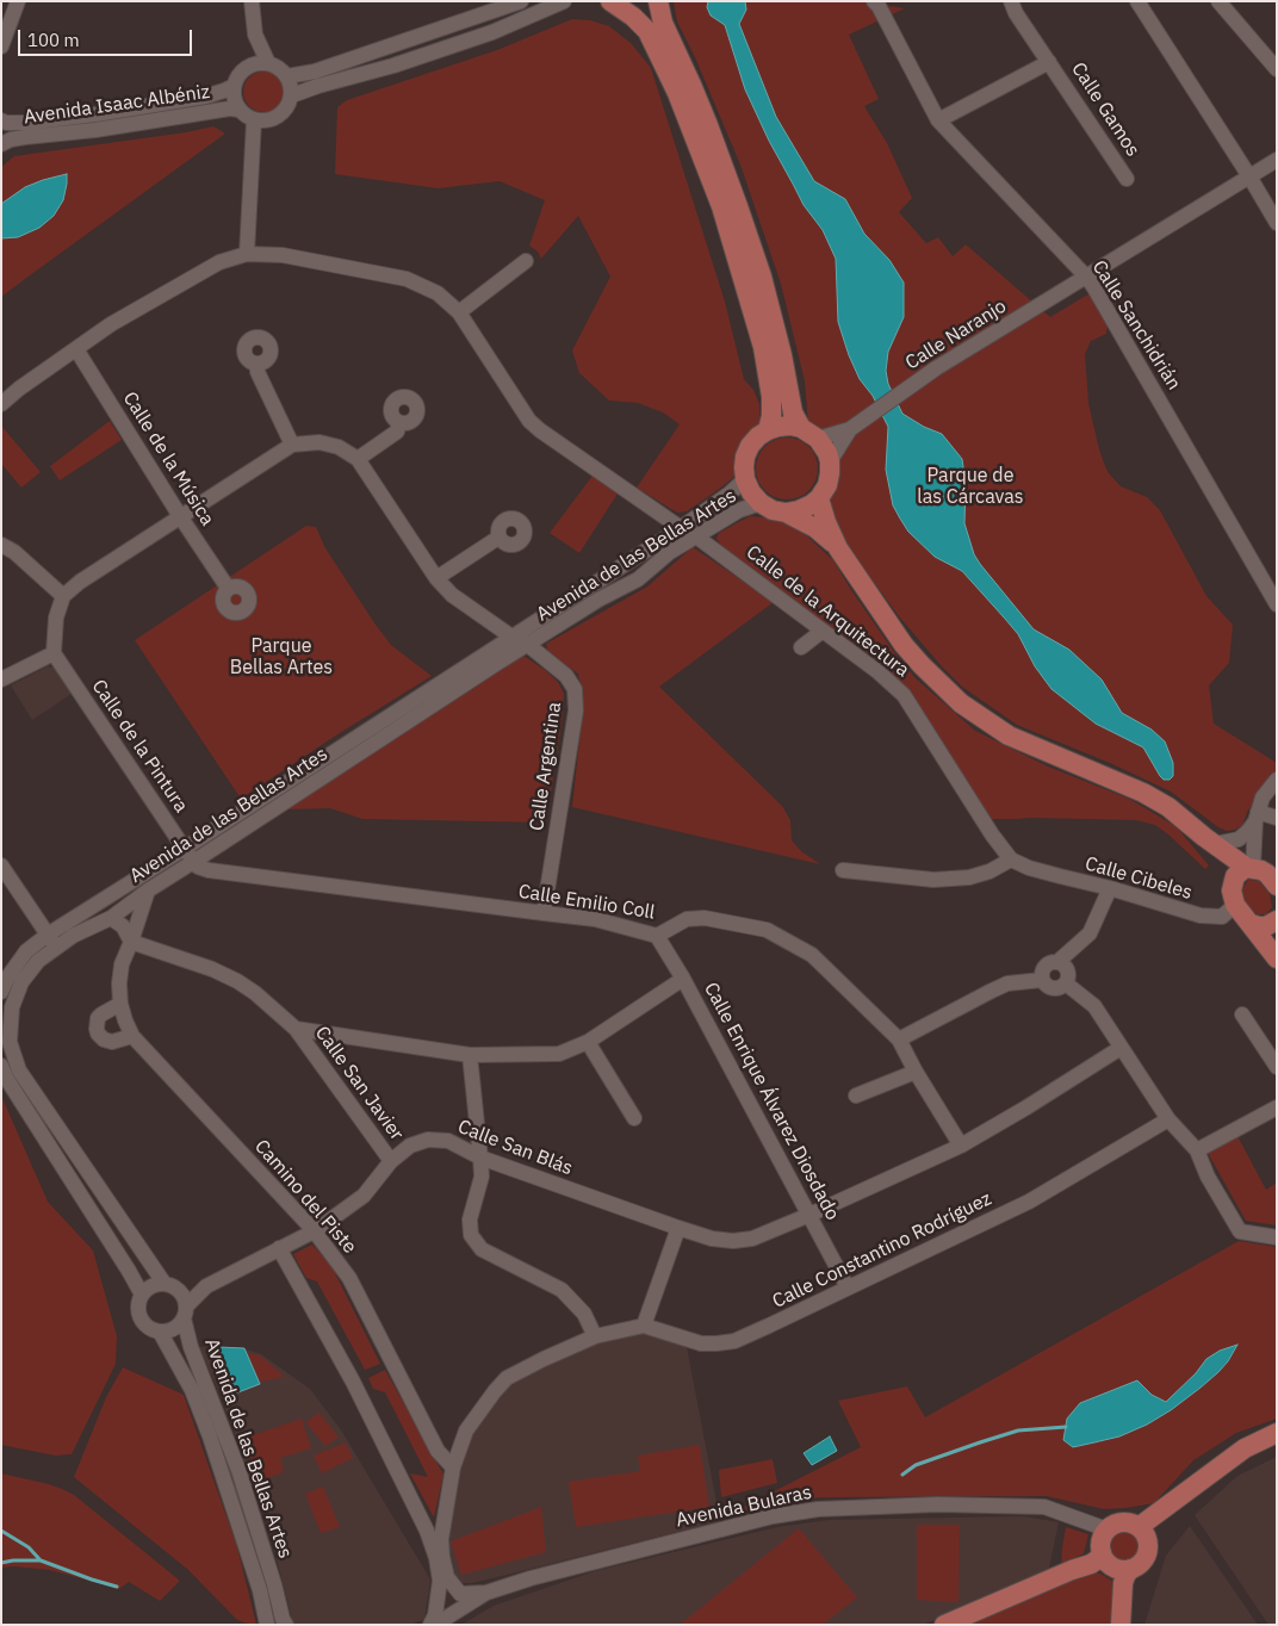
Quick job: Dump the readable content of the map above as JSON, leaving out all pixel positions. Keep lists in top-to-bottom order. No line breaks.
{"streets":{"street":["Avenida Isaac Albéniz","Calle Gamos","Calle Sanchidrián","Calle Naranjo","Calle de la Música","Avenida de las Bellas Artes","Calle de la Arquitectura","Calle de la Pintura","Calle Argentina","Calle Cibeles","Calle Emilio Coll","Calle San Javier","Calle Enrique Álvarez Diosdado","Calle San Blás","Camino del Piste","Calle Constantino Rodríguez","Avenida Bularas"]},"crossings":[["Calle Gamos","Calle Sanchidrián"],["Calle Sanchidrián","Calle Naranjo"],["Calle Naranjo","Avenida de las Bellas Artes"],["Avenida de las Bellas Artes","Calle de la Arquitectura"],["Avenida de las Bellas Artes","Calle de la Pintura"],["Avenida de las Bellas Artes","Calle Argentina"],["Avenida de las Bellas Artes","Calle Emilio Coll"],["Avenida de las Bellas Artes","Calle San Blás"],["Avenida de las Bellas Artes","Camino del Piste"],["Calle de la Arquitectura","Calle Cibeles"],["Calle de la Pintura","Calle Emilio Coll"],["Calle Argentina","Calle Emilio Coll"],["Calle Emilio Coll","Calle Enrique Álvarez Diosdado"],["Calle Emilio Coll","Calle San Blás"],["Calle San Javier","Calle San Blás"],["Calle San Javier","Camino del Piste"],["Calle Enrique Álvarez Diosdado","Calle San Blás"],["Calle Enrique Álvarez Diosdado","Calle Constantino Rodríguez"],["Calle San Blás","Camino del Piste"],["Camino del Piste","Calle Constantino Rodríguez"]],"parks":["Parque de las Cárcavas","Parque Bellas Artes"],"scale_bar":"100 m"}
